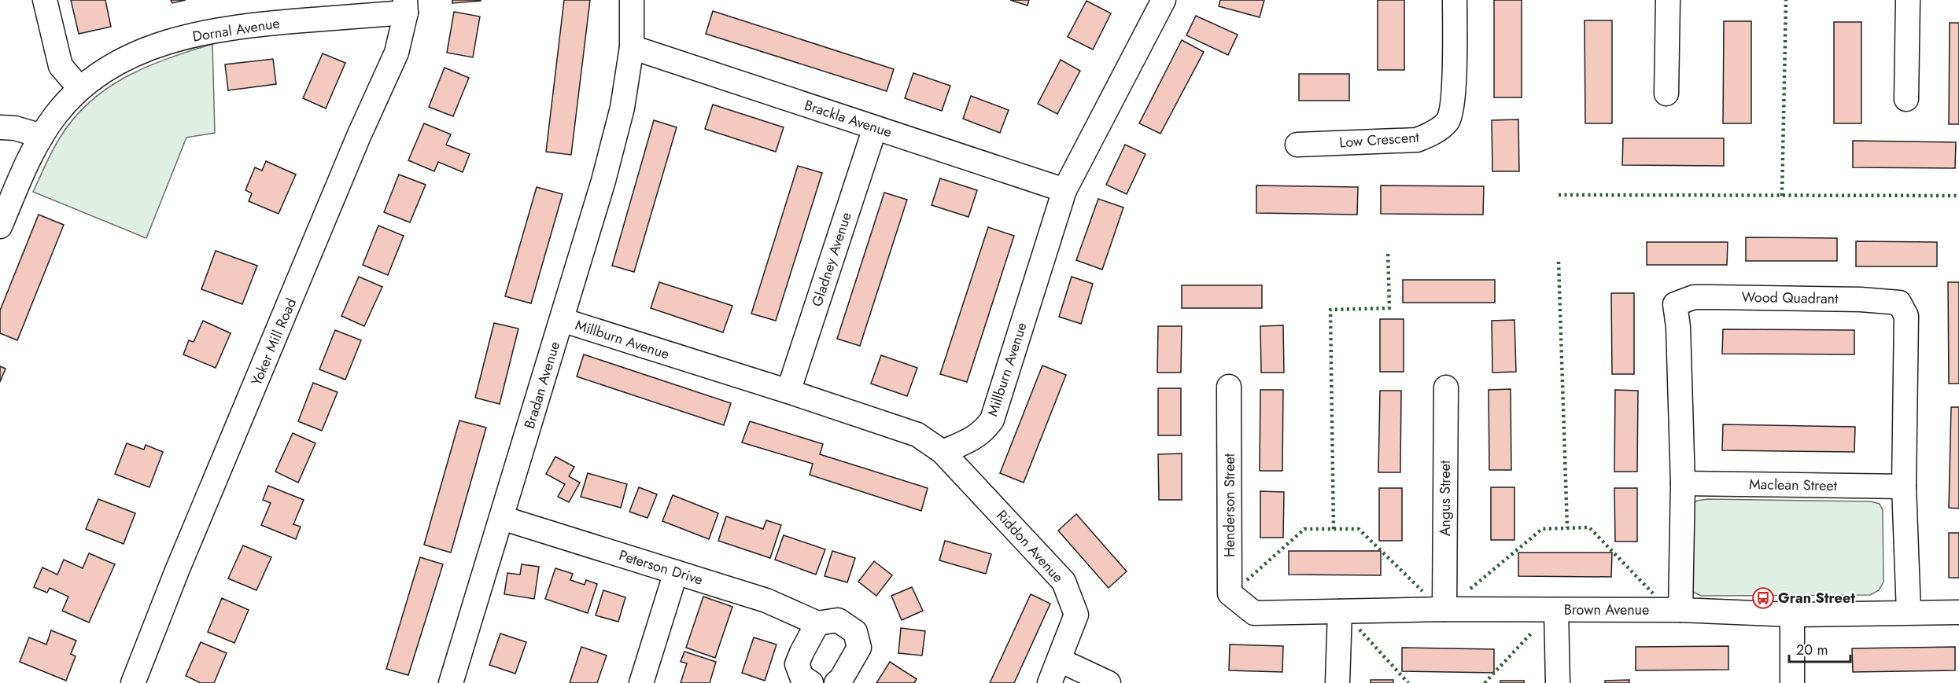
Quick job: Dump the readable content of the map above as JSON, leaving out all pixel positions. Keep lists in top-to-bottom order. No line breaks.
{"streets":{"street":["Dornal Avenue","Brackla Avenue","Low Crescent","Gladney Avenue","Wood Quadrant","Millburn Avenue","Yoker Mill Road","Bradan Avenue","Maclean Street","Angus Street","Henderson Street","Riddon Avenue","Peterson Drive","Brown Avenue"]},"crossings":[["Dornal Avenue","Yoker Mill Road"],["Brackla Avenue","Gladney Avenue"],["Brackla Avenue","Millburn Avenue"],["Brackla Avenue","Bradan Avenue"],["Gladney Avenue","Millburn Avenue"],["Wood Quadrant","Maclean Street"],["Wood Quadrant","Brown Avenue"],["Millburn Avenue","Bradan Avenue"],["Millburn Avenue","Riddon Avenue"],["Bradan Avenue","Peterson Drive"],["Angus Street","Brown Avenue"],["Henderson Street","Brown Avenue"]],"places":{"bus stop":["Gran Street"]},"scale_bar":"20 m"}
